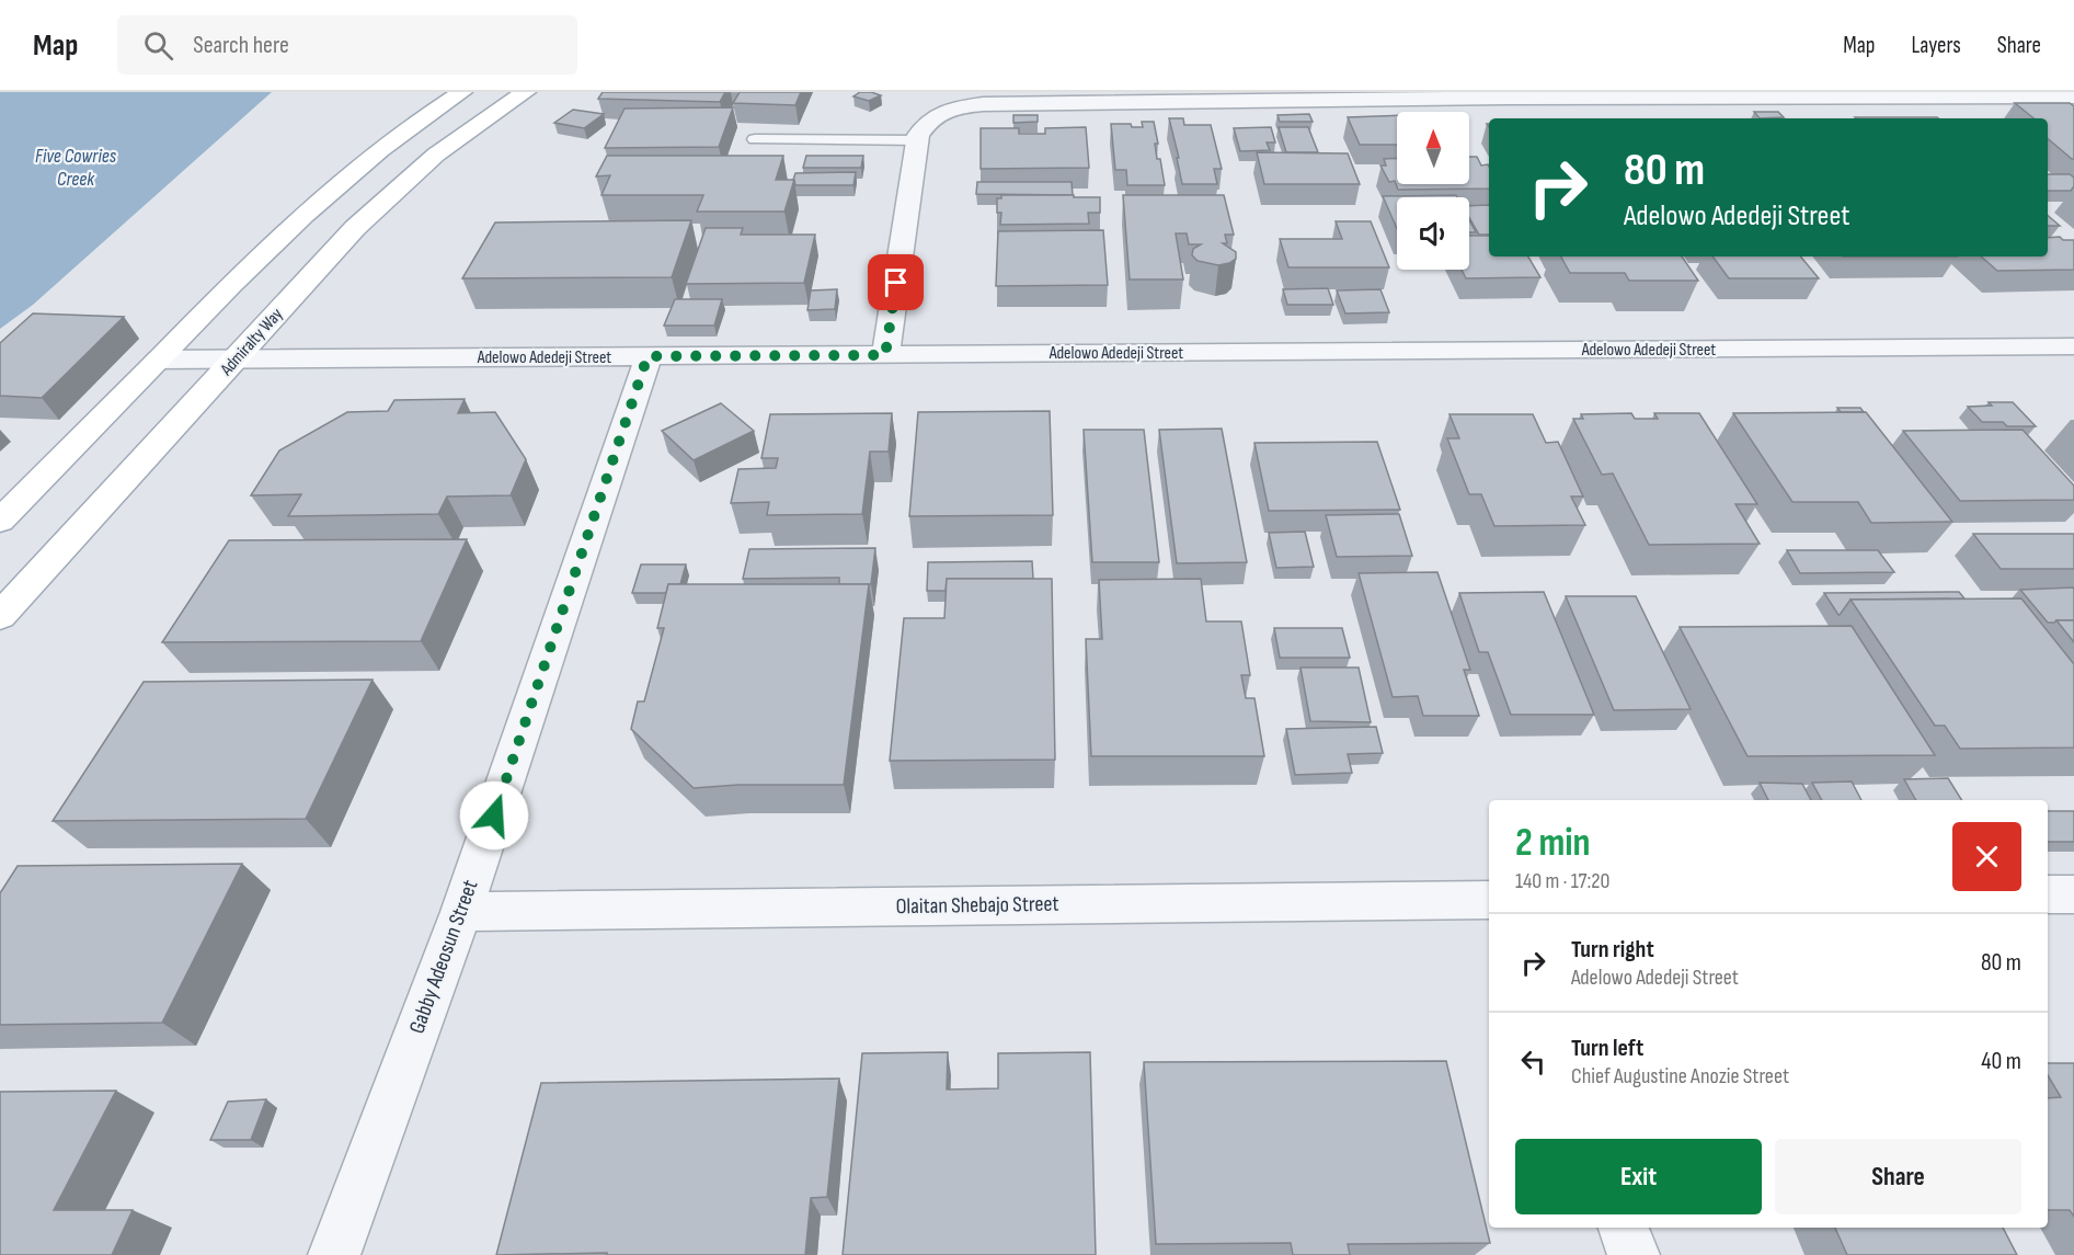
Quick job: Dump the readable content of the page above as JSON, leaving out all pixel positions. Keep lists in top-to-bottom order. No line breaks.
{"streets":{"main road":["Admiralty Way"],"street":["Adelowo Adedeji Street","Olaitan Shebajo Street","Gabby Adeosun Street"]},"crossings":[["Admiralty Way","Adelowo Adedeji Street"],["Adelowo Adedeji Street","Gabby Adeosun Street"],["Olaitan Shebajo Street","Gabby Adeosun Street"]],"water":["Five Cowries Creek"],"north":"top","page":{"header":"Map","search":"Search here","nav":["Map","Layers","Share"],"turn":["80 m","Adelowo Adedeji Street"],"heading":["2 min","140 m · 17:20"],"list":[{"name":"Turn right","note":"Adelowo Adedeji Street","value":"80 m"},{"name":"Turn left","note":"Chief Augustine Anozie Street","value":"40 m"}],"buttons":["Exit","Share"]}}
